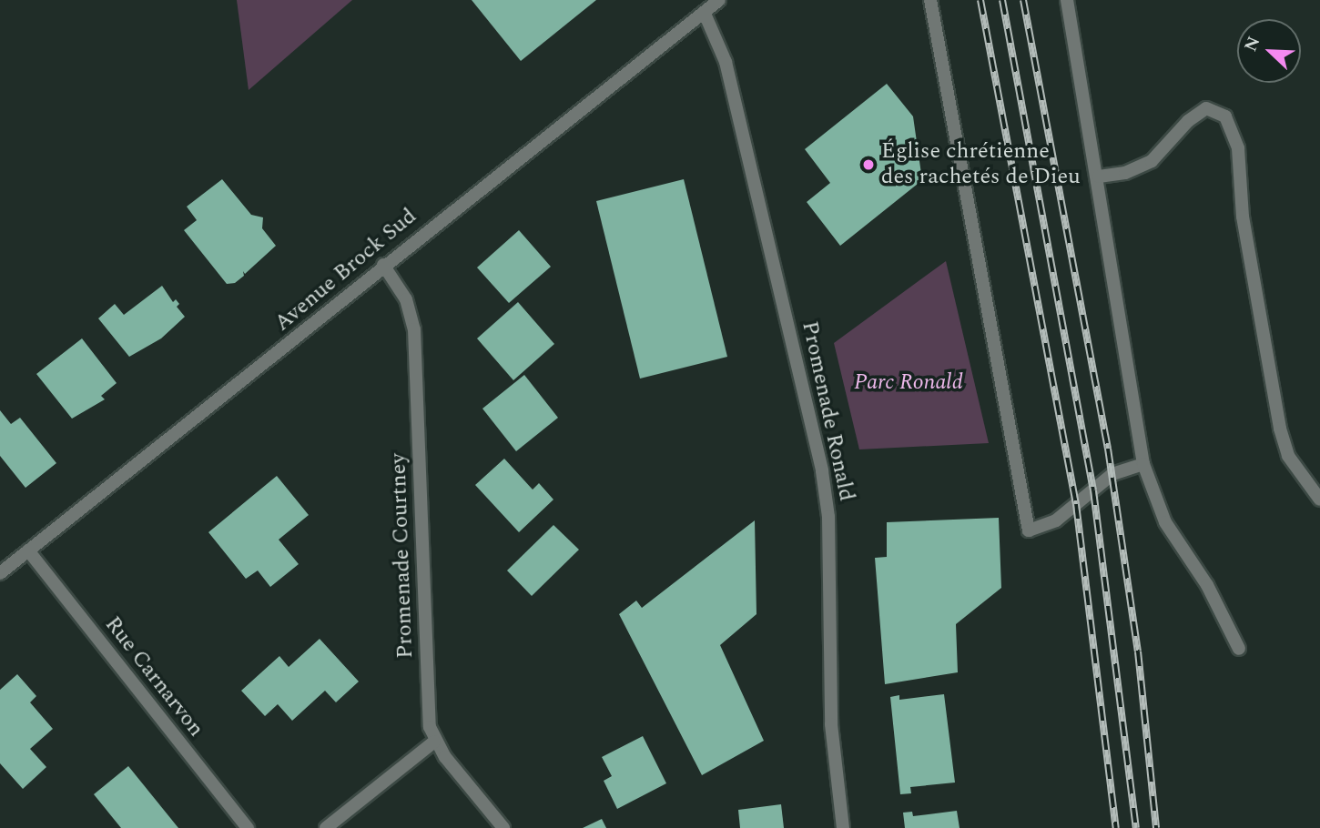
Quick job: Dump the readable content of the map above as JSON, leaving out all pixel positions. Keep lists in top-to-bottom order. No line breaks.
{"streets":{"street":["Avenue Brock Sud","Promenade Ronald","Promenade Courtney","Rue Carnarvon"]},"crossings":[["Avenue Brock Sud","Promenade Ronald"],["Avenue Brock Sud","Promenade Courtney"],["Avenue Brock Sud","Rue Carnarvon"]],"parks":["Parc Ronald"],"places":["Église chrétienne des rachetés de Dieu"],"north":"top left"}
